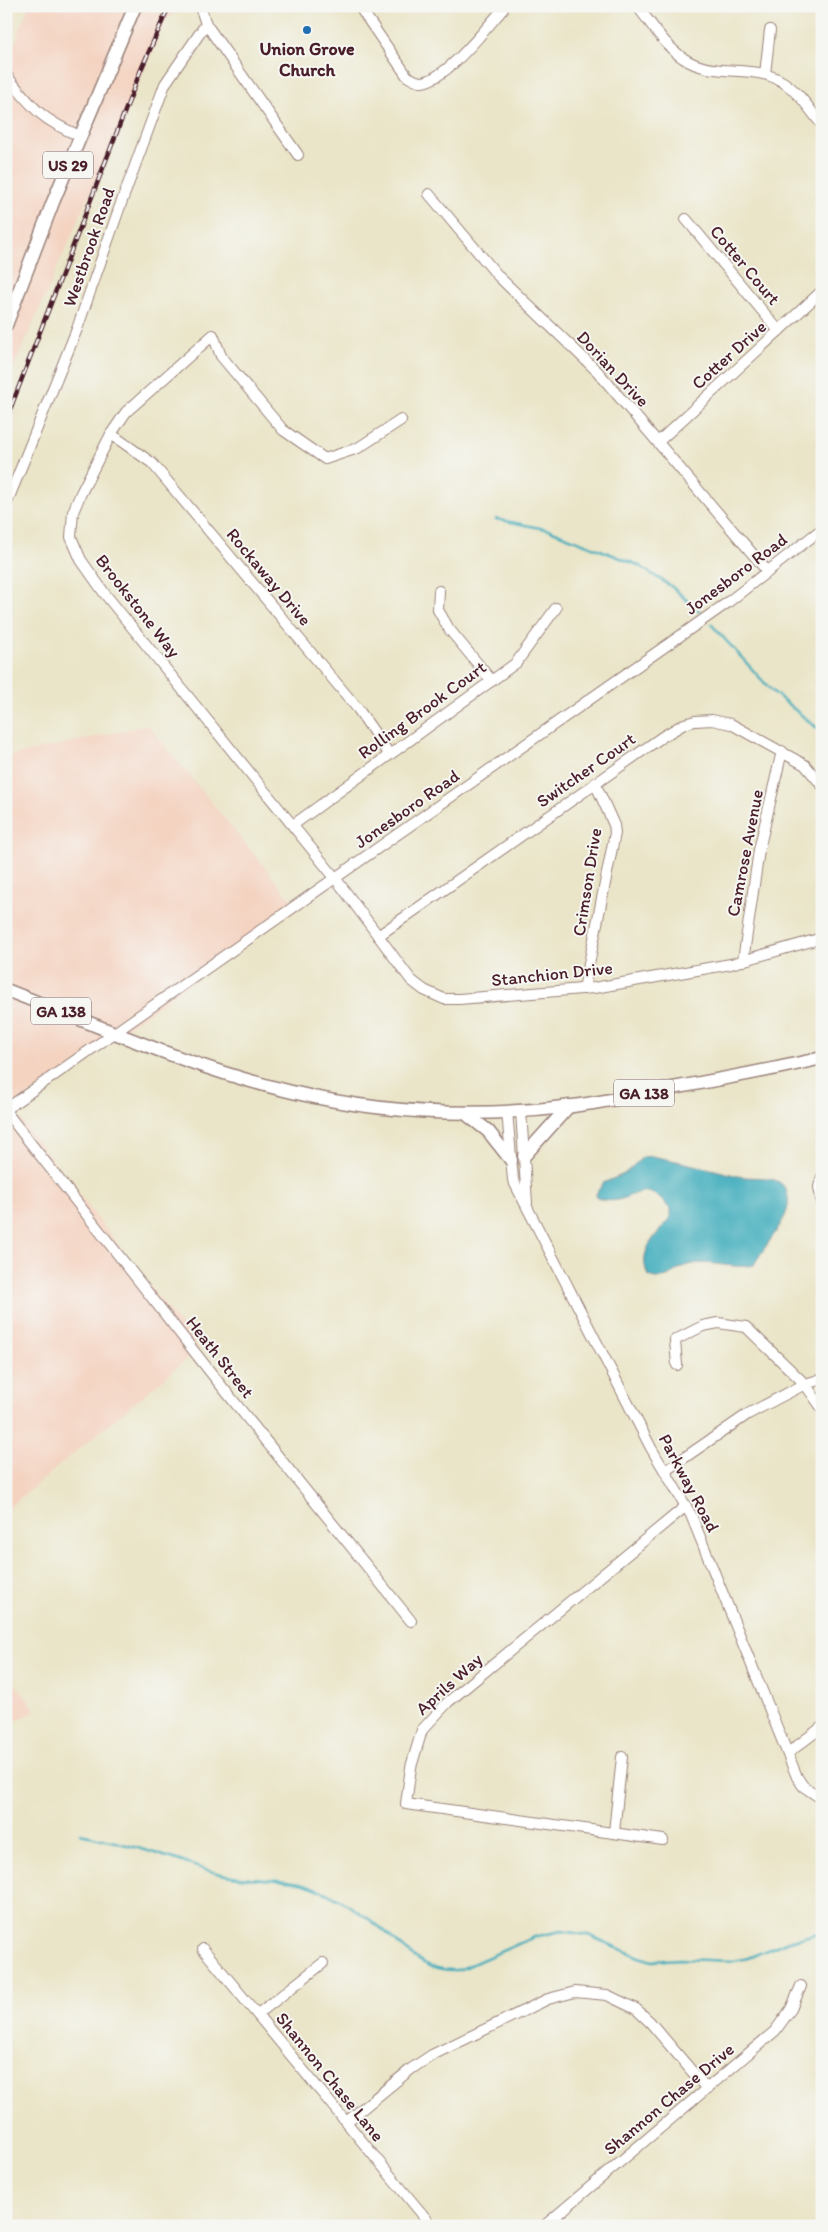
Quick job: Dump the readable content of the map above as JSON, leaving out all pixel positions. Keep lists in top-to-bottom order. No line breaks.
{"streets":{"main road":["US 29","GA 138"],"street":["Westbrook Road","Cotter Court","Cotter Drive","Dorian Drive","Jonesboro Road","Rockaway Drive","Brookstone Way","Rolling Brook Court","Switcher Court","Camrose Avenue","Crimson Drive","Stanchion Drive","Heath Street","Parkway Road","Aprils Way","Shannon Chase Lane","Shannon Chase Drive"]},"crossings":[["Cotter Court","Cotter Drive"],["Cotter Drive","Dorian Drive"],["Dorian Drive","Jonesboro Road"],["Jonesboro Road","Brookstone Way"],["Jonesboro Road","Stanchion Drive"],["Jonesboro Road","GA 138"],["Jonesboro Road","Heath Street"],["Rockaway Drive","Brookstone Way"],["Rockaway Drive","Rolling Brook Court"],["Brookstone Way","Rolling Brook Court"],["Brookstone Way","Stanchion Drive"],["Switcher Court","Camrose Avenue"],["Switcher Court","Crimson Drive"],["Switcher Court","Stanchion Drive"],["Camrose Avenue","Stanchion Drive"],["Crimson Drive","Stanchion Drive"],["GA 138","Parkway Road"],["Parkway Road","Aprils Way"]],"places":["Union Grove Church"]}
